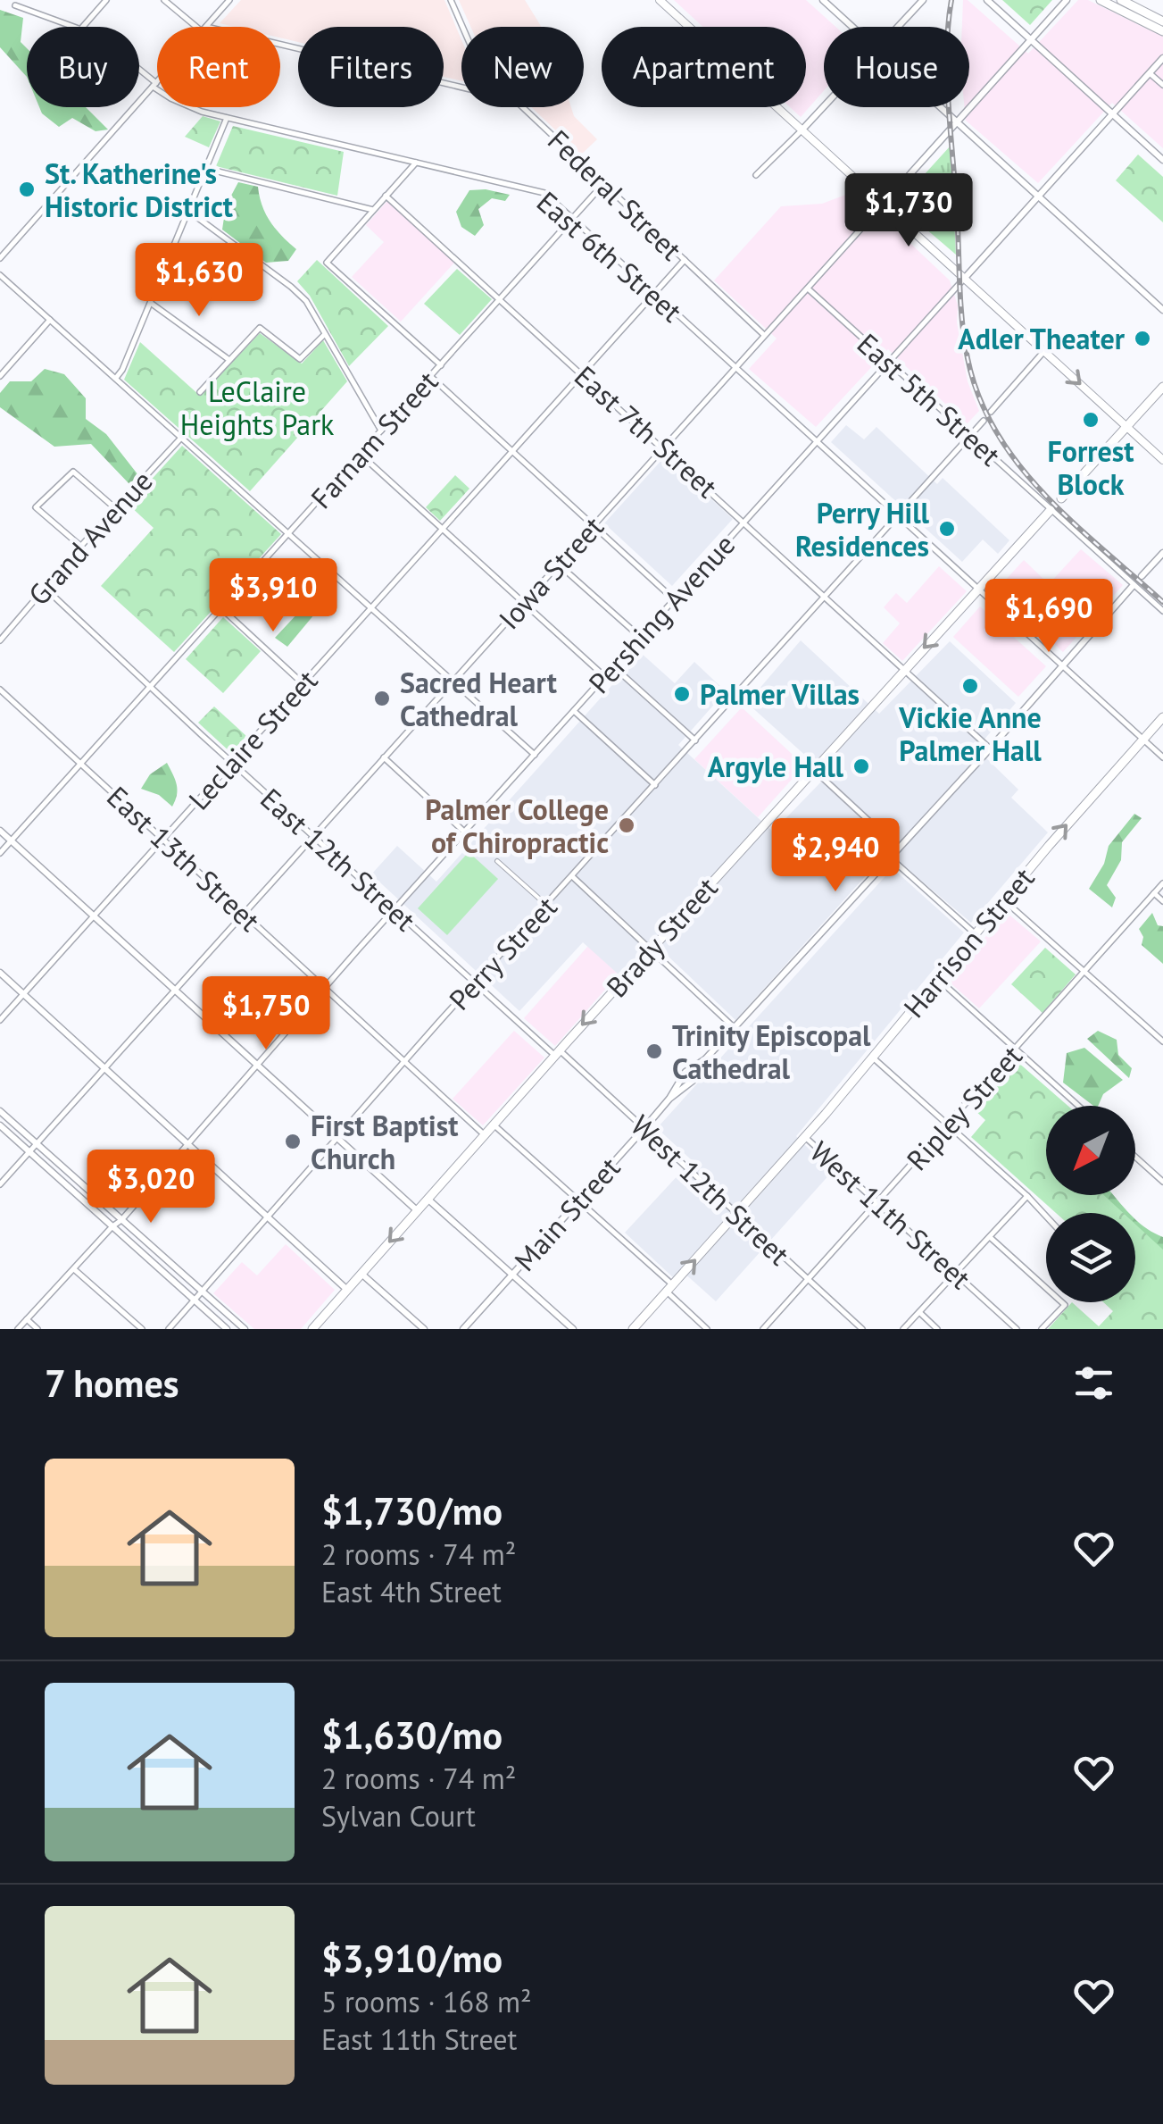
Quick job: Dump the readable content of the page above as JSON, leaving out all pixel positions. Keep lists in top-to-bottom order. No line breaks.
{"streets":{"main road":["Brady Street","Harrison Street"],"street":["Federal Street","East 6th Street","East 5th Street","East 7th Street","Farnam Street","Grand Avenue","Iowa Street","Pershing Avenue","Leclaire Street","East 13th Street","East 12th Street","Perry Street","Ripley Street","West 12th Street","Main Street","West 11th Street"]},"crossings":[["Federal Street","Farnam Street"],["Federal Street","Iowa Street"],["Federal Street","Leclaire Street"],["East 6th Street","Farnam Street"],["East 6th Street","Iowa Street"],["East 6th Street","Pershing Avenue"],["East 6th Street","Leclaire Street"],["East 6th Street","Brady Street"],["East 6th Street","Harrison Street"],["East 6th Street","Perry Street"],["East 6th Street","Main Street"],["East 5th Street","Iowa Street"],["East 5th Street","Pershing Avenue"],["East 5th Street","Brady Street"],["East 5th Street","Perry Street"],["East 5th Street","Main Street"],["East 7th Street","Farnam Street"],["East 7th Street","Iowa Street"],["East 7th Street","Pershing Avenue"],["East 7th Street","Leclaire Street"],["East 7th Street","Brady Street"],["East 7th Street","Perry Street"],["East 7th Street","Main Street"],["Farnam Street","East 13th Street"],["Farnam Street","East 12th Street"],["Grand Avenue","East 12th Street"],["Iowa Street","East 13th Street"],["Iowa Street","East 12th Street"],["Pershing Avenue","East 13th Street"],["Pershing Avenue","East 12th Street"],["Leclaire Street","East 13th Street"],["Leclaire Street","East 12th Street"],["East 13th Street","Brady Street"],["East 13th Street","Perry Street"],["East 12th Street","Brady Street"],["East 12th Street","Perry Street"],["East 12th Street","West 12th Street"],["Brady Street","West 12th Street"],["Harrison Street","West 12th Street"],["Harrison Street","West 11th Street"],["Ripley Street","West 12th Street"],["Ripley Street","West 11th Street"],["West 12th Street","Main Street"]],"one_way":["Harrison Street"],"parks":["LeClaire Heights Park"],"places":["St. Katherine's Historic District","Adler Theater","Forrest Block","Perry Hill Residences","Vickie Anne Palmer Hall","Palmer Villas","Sacred Heart Cathedral","Argyle Hall","Palmer College of Chiropractic","Trinity Episcopal Cathedral","First Baptist Church"],"north":"bottom left","page":{"chip":["Buy","Rent","Filters","New","Apartment","House"],"price":["$1,730","$1,630","$3,910","$1,690","$2,940","$1,750","$3,020"],"heading":"7 homes","list":[{"name":"$1,730/mo","note":"2 rooms · 74 m² · East 4th Street"},{"name":"$1,630/mo","note":"2 rooms · 74 m² · Sylvan Court"},{"name":"$3,910/mo","note":"5 rooms · 168 m² · East 11th Street"}]}}
